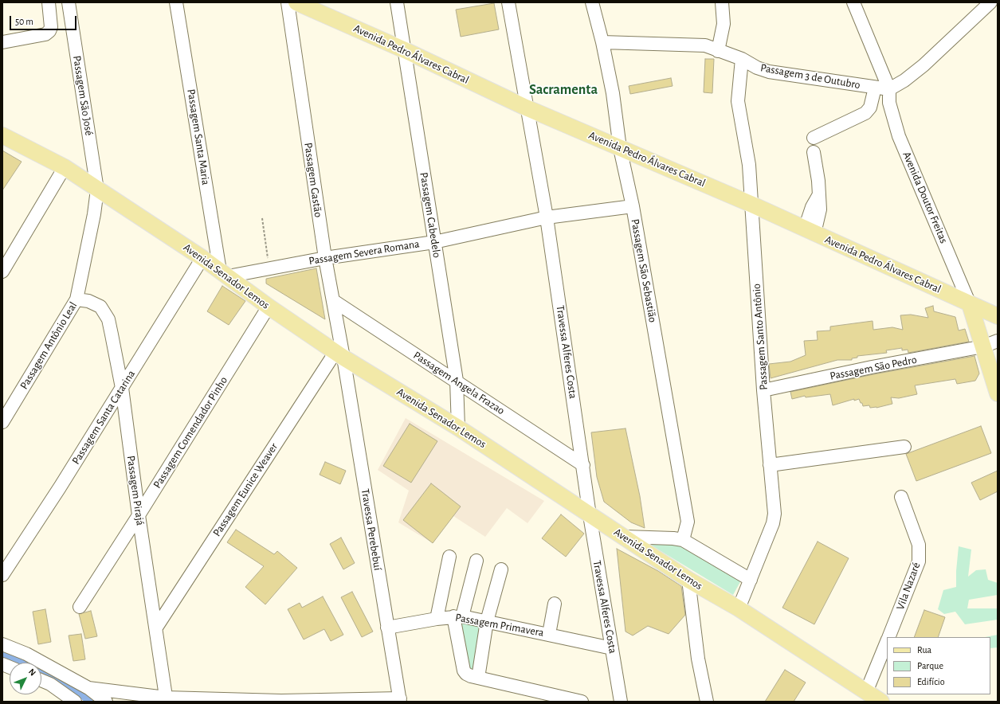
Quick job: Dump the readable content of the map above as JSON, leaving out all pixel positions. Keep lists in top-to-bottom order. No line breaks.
{"streets":{"main road":["Avenida Pedro Álvares Cabral","Avenida Doutor Freitas","Avenida Senador Lemos"],"street":["Passagem 3 de Outubro","Passagem São José","Passagem Santa Maria","Passagem Gastão","Passagem Cabedelo","Passagem Severa Romana","Passagem São Sebastião","Passagem Santo Antônio","Passagem Antônio Leal","Travessa Alferes Costa","Passagem São Pedro","Passagem Angela Frazao","Passagem Santa Catarina","Passagem Comendador Pinho","Passagem Eunice Weaver","Passagem Pirajá","Travessa Perebebuí","Vila Nazaré","Passagem Primavera"]},"crossings":[["Avenida Pedro Álvares Cabral","Avenida Doutor Freitas"],["Avenida Pedro Álvares Cabral","Passagem Cabedelo"],["Avenida Pedro Álvares Cabral","Passagem São Sebastião"],["Avenida Pedro Álvares Cabral","Passagem Santo Antônio"],["Avenida Pedro Álvares Cabral","Travessa Alferes Costa"],["Passagem 3 de Outubro","Avenida Doutor Freitas"],["Passagem 3 de Outubro","Passagem São Sebastião"],["Passagem 3 de Outubro","Passagem Santo Antônio"],["Passagem São José","Avenida Senador Lemos"],["Passagem São José","Passagem Antônio Leal"],["Passagem Santa Maria","Passagem Severa Romana"],["Passagem Santa Maria","Avenida Senador Lemos"],["Passagem Gastão","Passagem Severa Romana"],["Passagem Gastão","Avenida Senador Lemos"],["Passagem Gastão","Passagem Angela Frazao"],["Passagem Gastão","Passagem Eunice Weaver"],["Passagem Gastão","Travessa Perebebuí"],["Avenida Doutor Freitas","Passagem São Pedro"],["Passagem Cabedelo","Passagem Severa Romana"],["Passagem Cabedelo","Avenida Senador Lemos"],["Passagem Cabedelo","Passagem Angela Frazao"],["Passagem Severa Romana","Passagem São Sebastião"],["Passagem Severa Romana","Avenida Senador Lemos"],["Passagem Severa Romana","Travessa Alferes Costa"],["Avenida Senador Lemos","Passagem Santo Antônio"],["Avenida Senador Lemos","Passagem Antônio Leal"],["Avenida Senador Lemos","Travessa Alferes Costa"],["Avenida Senador Lemos","Passagem Santa Catarina"],["Avenida Senador Lemos","Passagem Comendador Pinho"],["Avenida Senador Lemos","Passagem Eunice Weaver"],["Avenida Senador Lemos","Travessa Perebebuí"],["Avenida Senador Lemos","Vila Nazaré"],["Passagem Santo Antônio","Passagem São Pedro"],["Passagem Antônio Leal","Passagem Pirajá"],["Travessa Alferes Costa","Passagem Angela Frazao"],["Travessa Alferes Costa","Passagem Primavera"],["Passagem Santa Catarina","Passagem Pirajá"],["Passagem Comendador Pinho","Passagem Pirajá"],["Passagem Eunice Weaver","Passagem Pirajá"],["Passagem Eunice Weaver","Travessa Perebebuí"],["Travessa Perebebuí","Passagem Primavera"]],"districts":["Sacramenta"],"legend":["Rua","Parque","Edifício"],"scale_bar":"50 m","north":"top right"}
